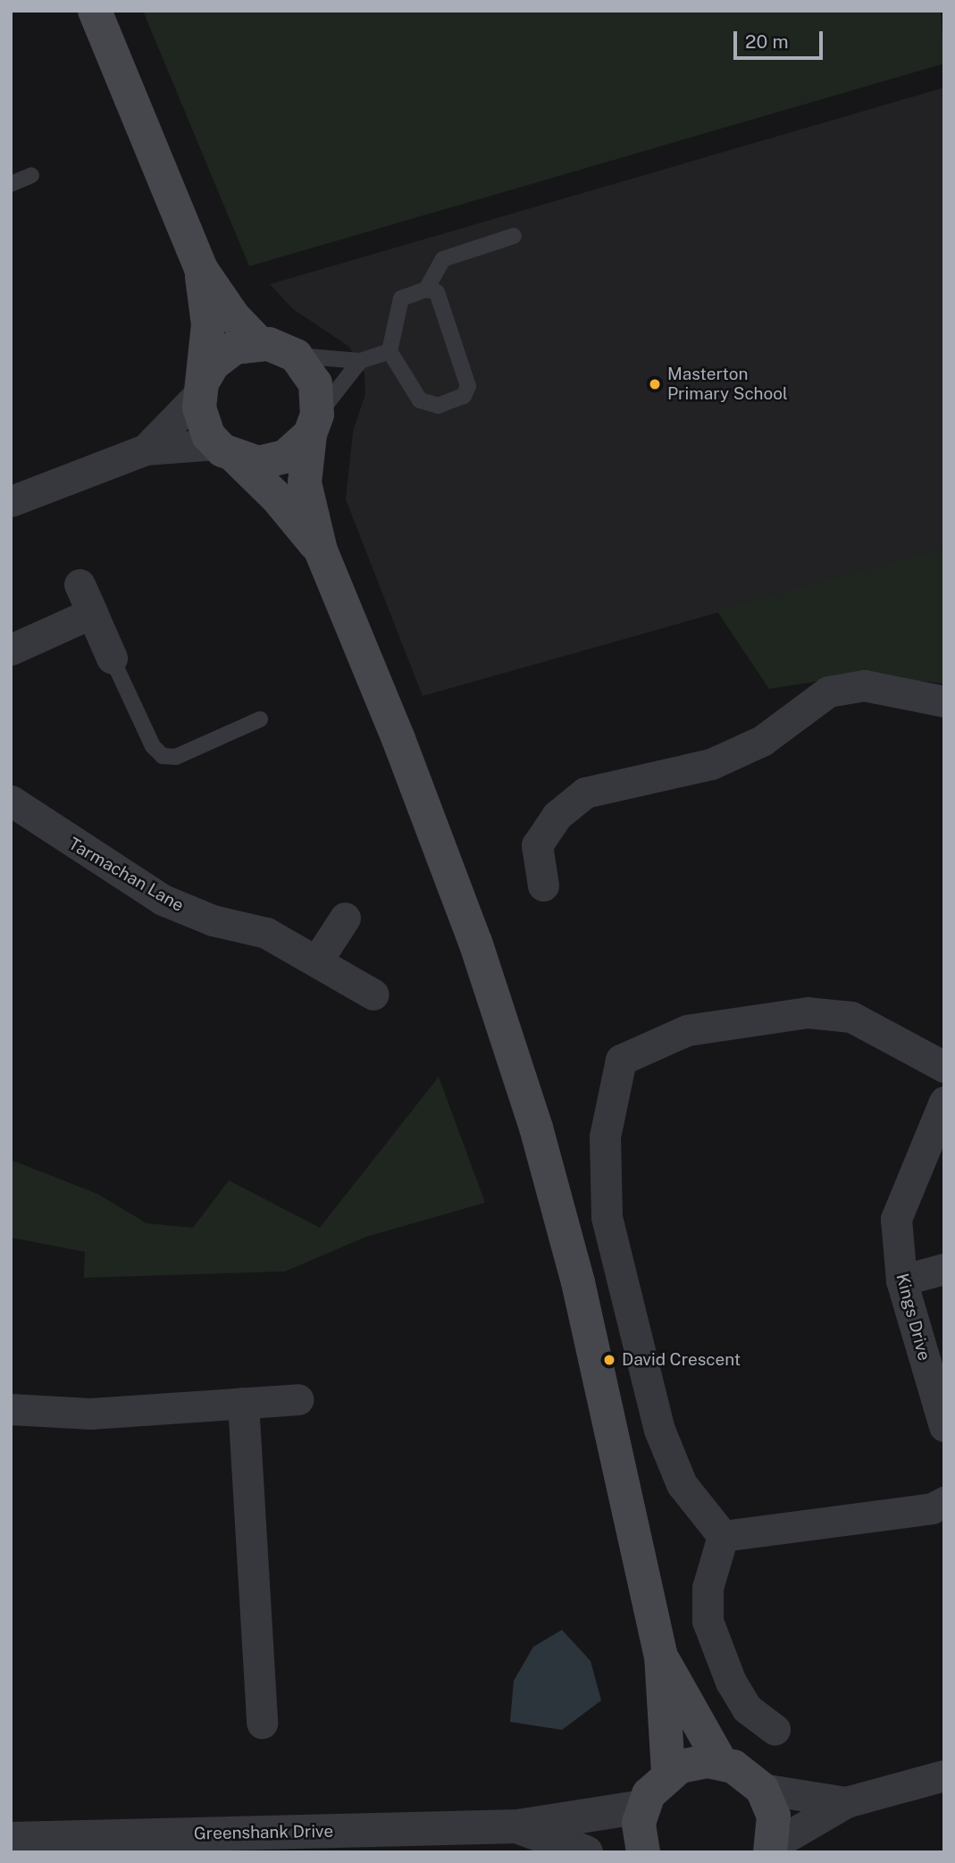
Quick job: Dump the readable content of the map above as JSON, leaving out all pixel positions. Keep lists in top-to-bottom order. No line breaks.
{"streets":{"street":["Tarmachan Lane","Kings Drive","Greenshank Drive"]},"places":["Masterton Primary School","David Crescent"],"scale_bar":"20 m"}
